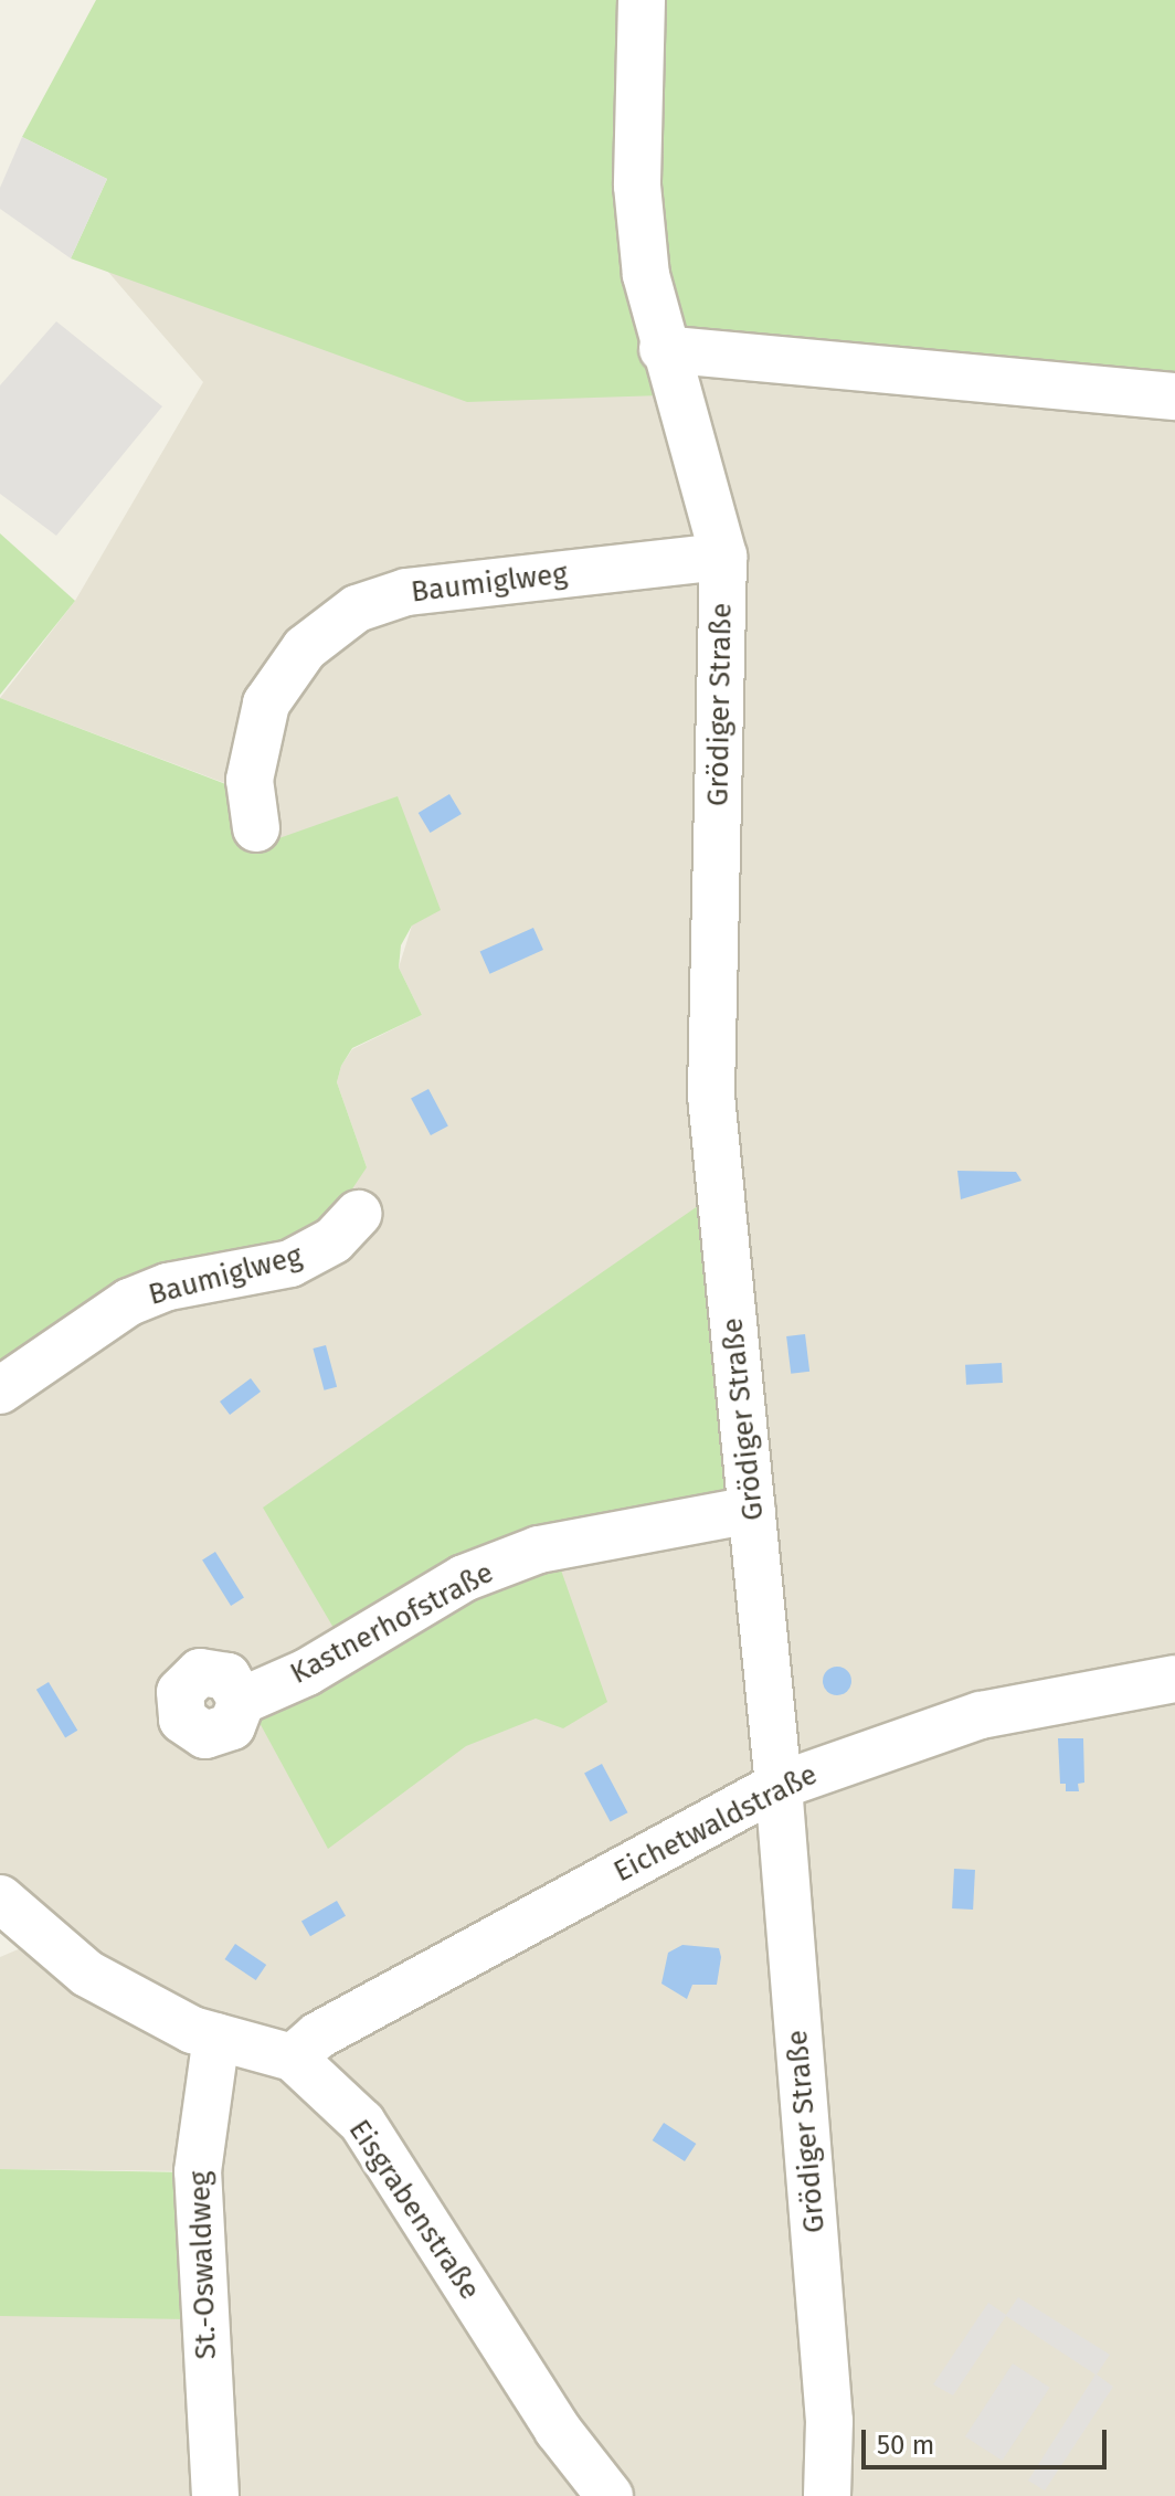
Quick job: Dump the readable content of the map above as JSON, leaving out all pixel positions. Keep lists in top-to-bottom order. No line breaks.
{"streets":{"street":["Baumiglweg","Grödiger Straße","Kastnerhofstraße","Eichetwaldstraße","Eisgrabenstraße","St.-Oswaldweg"]},"crossings":[["Baumiglweg","Grödiger Straße"],["Grödiger Straße","Kastnerhofstraße"],["Grödiger Straße","Eichetwaldstraße"],["Eichetwaldstraße","Eisgrabenstraße"],["Eisgrabenstraße","St.-Oswaldweg"]],"scale_bar":"50 m"}
